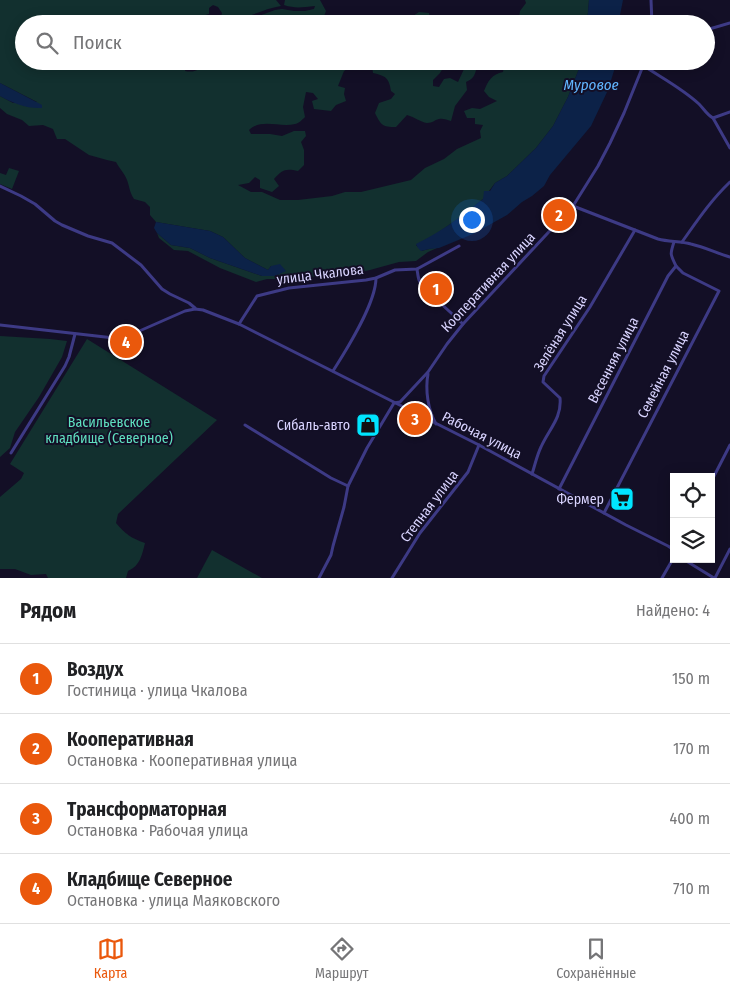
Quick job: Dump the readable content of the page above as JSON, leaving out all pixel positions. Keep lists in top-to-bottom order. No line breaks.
{"streets":{"street":["улица Чкалова","Кооперативная улица","Зелёная улица","Весенняя улица","Семейная улица","Рабочая улица","Степная улица"]},"crossings":[["улица Чкалова","Рабочая улица"],["Кооперативная улица","Рабочая улица"],["Зелёная улица","Рабочая улица"],["Весенняя улица","Семейная улица"],["Весенняя улица","Рабочая улица"],["Семейная улица","Рабочая улица"],["Рабочая улица","Степная улица"]],"water":["Муровое"],"parks":["Васильевское кладбище (Северное)"],"places":{"shop":["Сибаль-авто"],"supermarket":["Фермер"]},"page":{"search":"Поиск","pins":["2","1","4","3"],"heading":["Рядом","Найдено: 4"],"list":[{"mark":"1","name":"Воздух","note":"Гостиница · улица Чкалова","value":"150 m"},{"mark":"2","name":"Кооперативная","note":"Остановка · Кооперативная улица","value":"170 m"},{"mark":"3","name":"Трансформаторная","note":"Остановка · Рабочая улица","value":"400 m"},{"mark":"4","name":"Кладбище Северное","note":"Остановка · улица Маяковского","value":"710 m"}],"nav":["Карта","Маршрут","Сохранённые"]}}
